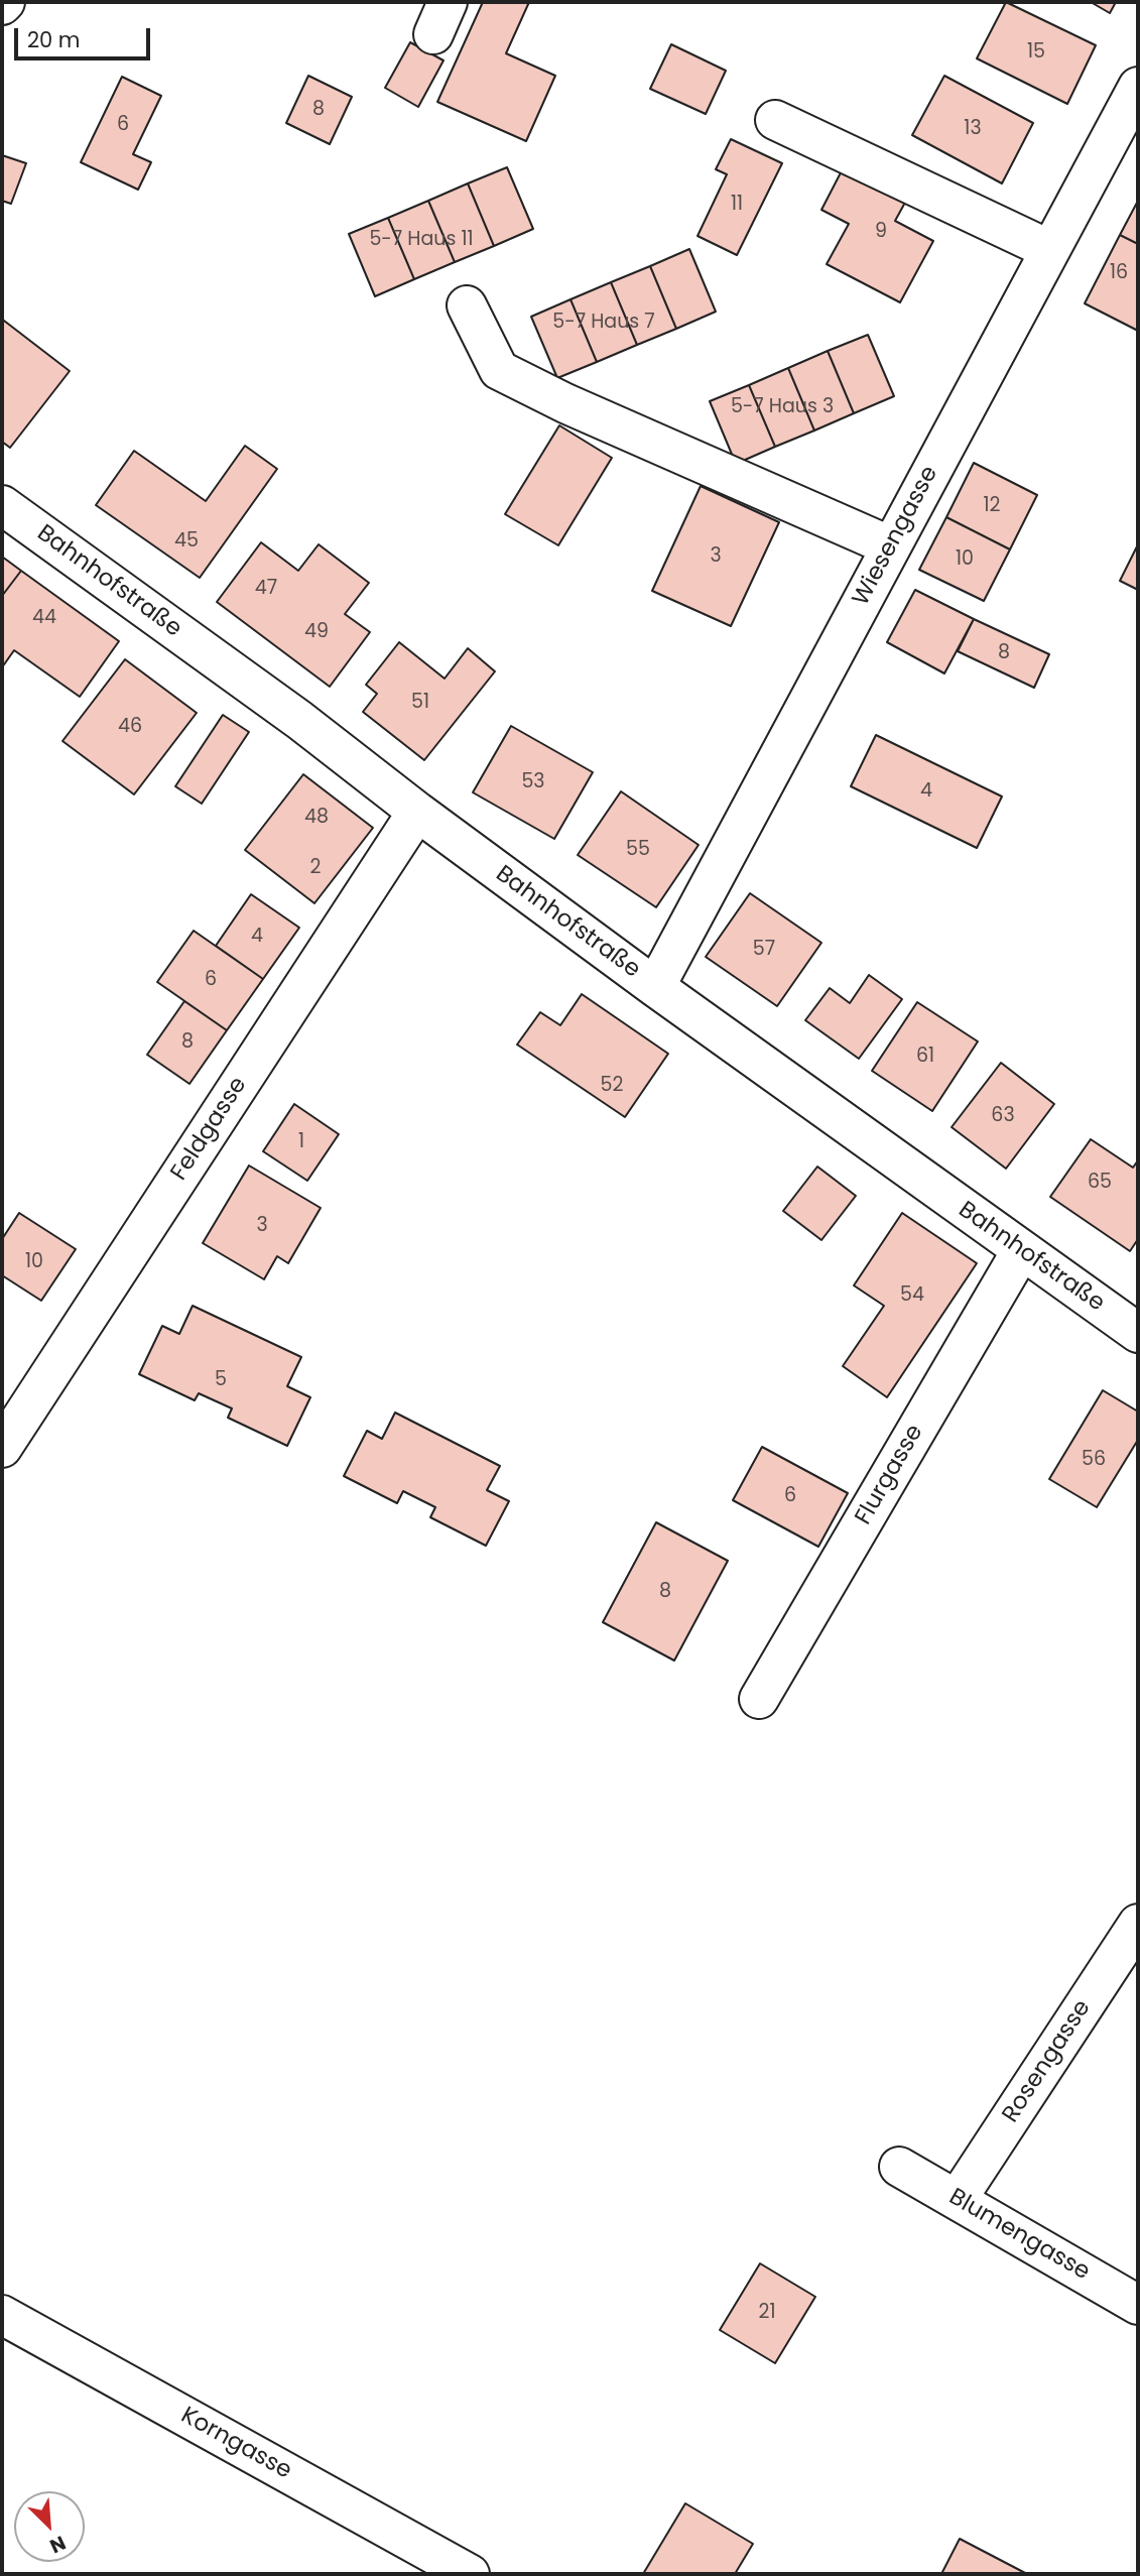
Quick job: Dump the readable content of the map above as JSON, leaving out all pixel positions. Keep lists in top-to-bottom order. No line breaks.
{"streets":{"street":["Wiesengasse","Bahnhofstraße","Feldgasse","Flurgasse","Rosengasse","Blumengasse","Korngasse"]},"crossings":[["Wiesengasse","Bahnhofstraße"],["Bahnhofstraße","Feldgasse"],["Bahnhofstraße","Flurgasse"],["Rosengasse","Blumengasse"]],"house_numbers":["15","8","6","13","11","9","5-7 Haus 11","16","5-7 Haus 7","5-7 Haus 3","12","45","3","10","47","44","49","8","51","46","53","4","48","55","2","4","57","6","8","61","52","63","1","65","3","10","54","5","56","6","8","21"],"scale_bar":"20 m","north":"bottom right"}
